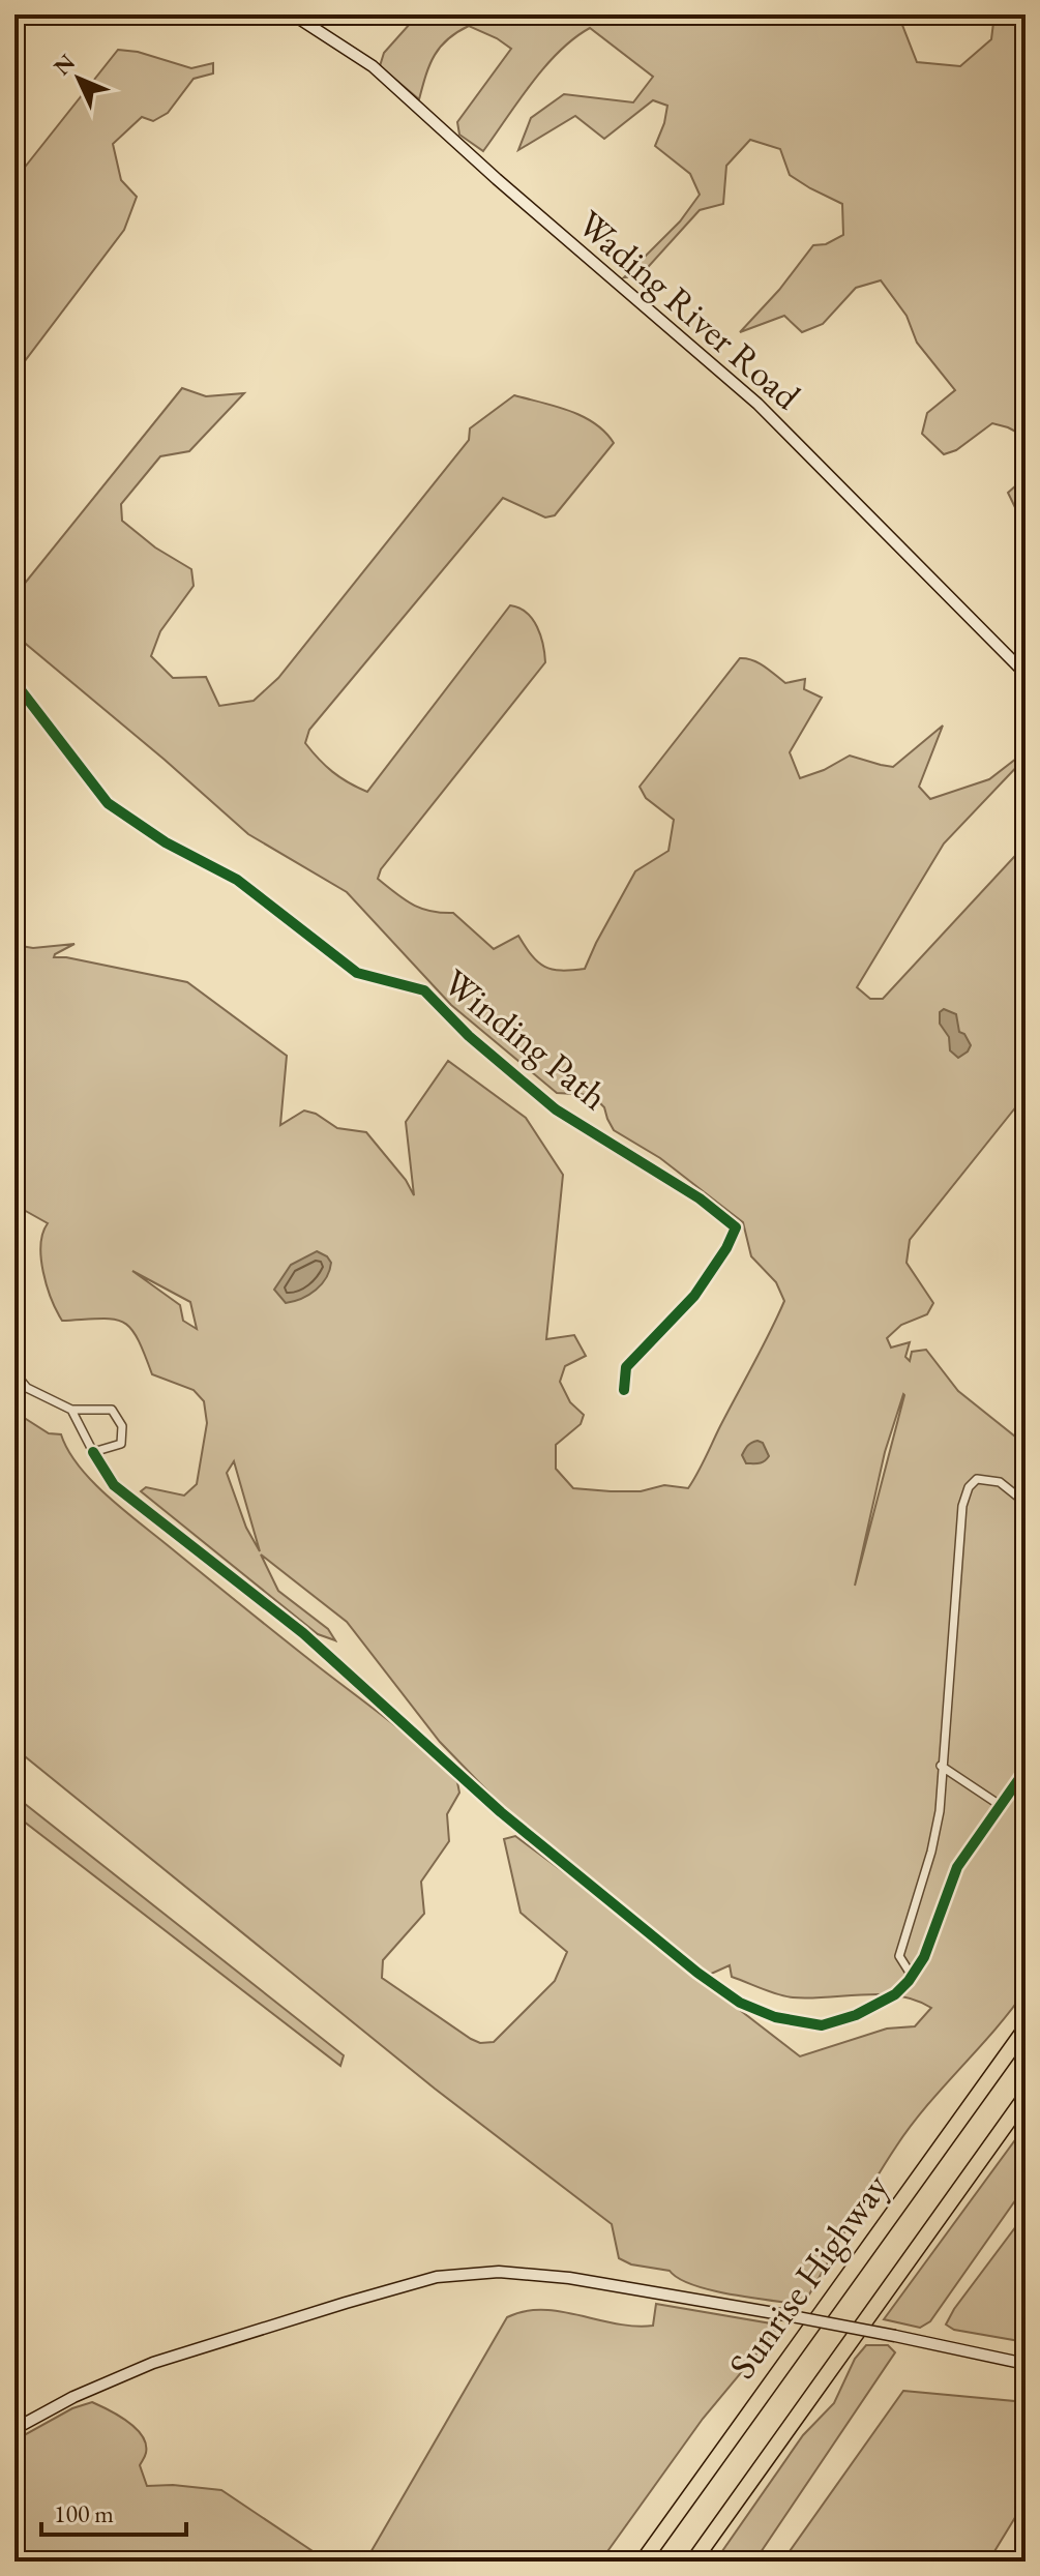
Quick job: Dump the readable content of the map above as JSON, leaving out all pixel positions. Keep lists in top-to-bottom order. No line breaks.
{"streets":{"highway":["Sunrise Highway"],"main road":["Wading River Road"],"street":["Winding Path"]},"scale_bar":"100 m","north":"top left"}
